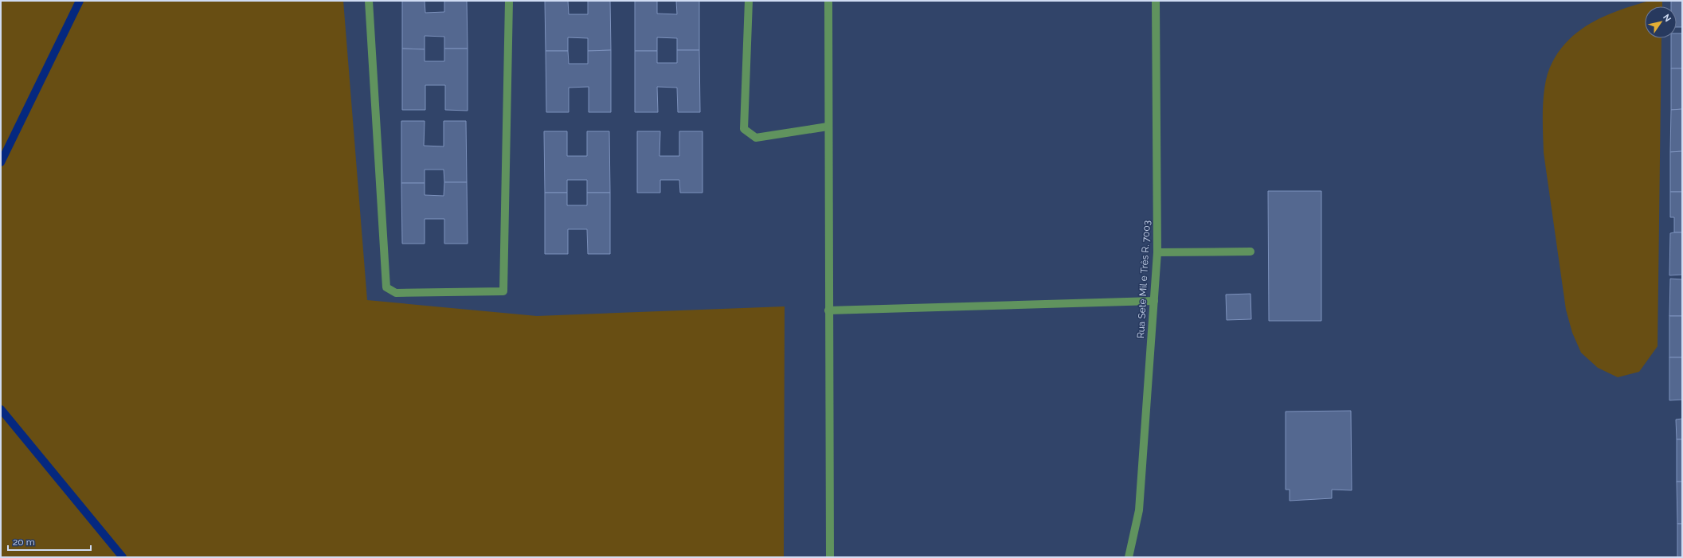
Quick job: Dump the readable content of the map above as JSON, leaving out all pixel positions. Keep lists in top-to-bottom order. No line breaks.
{"streets":{"street":["Rua Sete Mil e Três R. 7003"]},"scale_bar":"20 m","north":"top right"}
